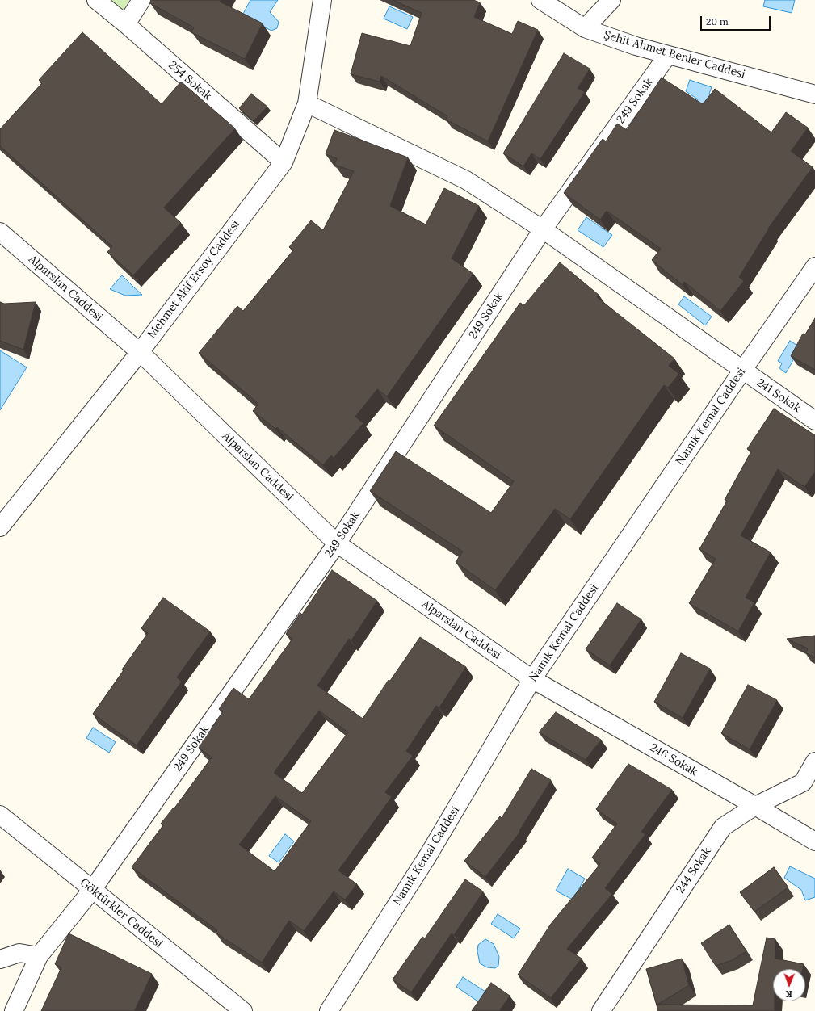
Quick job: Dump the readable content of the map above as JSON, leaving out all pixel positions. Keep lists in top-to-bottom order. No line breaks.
{"streets":{"street":["Şehit Ahmet Benler Caddesi","254 Sokak","249 Sokak","Mehmet Akif Ersoy Caddesi","Alparslan Caddesi","241 Sokak","Namık Kemal Caddesi","246 Sokak","244 Sokak","Göktürkler Caddesi"]},"crossings":[["Şehit Ahmet Benler Caddesi","249 Sokak"],["254 Sokak","Mehmet Akif Ersoy Caddesi"],["249 Sokak","Alparslan Caddesi"],["249 Sokak","241 Sokak"],["249 Sokak","Göktürkler Caddesi"],["Mehmet Akif Ersoy Caddesi","Alparslan Caddesi"],["Mehmet Akif Ersoy Caddesi","241 Sokak"],["Alparslan Caddesi","Namık Kemal Caddesi"],["Alparslan Caddesi","246 Sokak"],["241 Sokak","Namık Kemal Caddesi"],["Namık Kemal Caddesi","246 Sokak"],["246 Sokak","244 Sokak"]],"scale_bar":"20 m","north":"bottom"}
